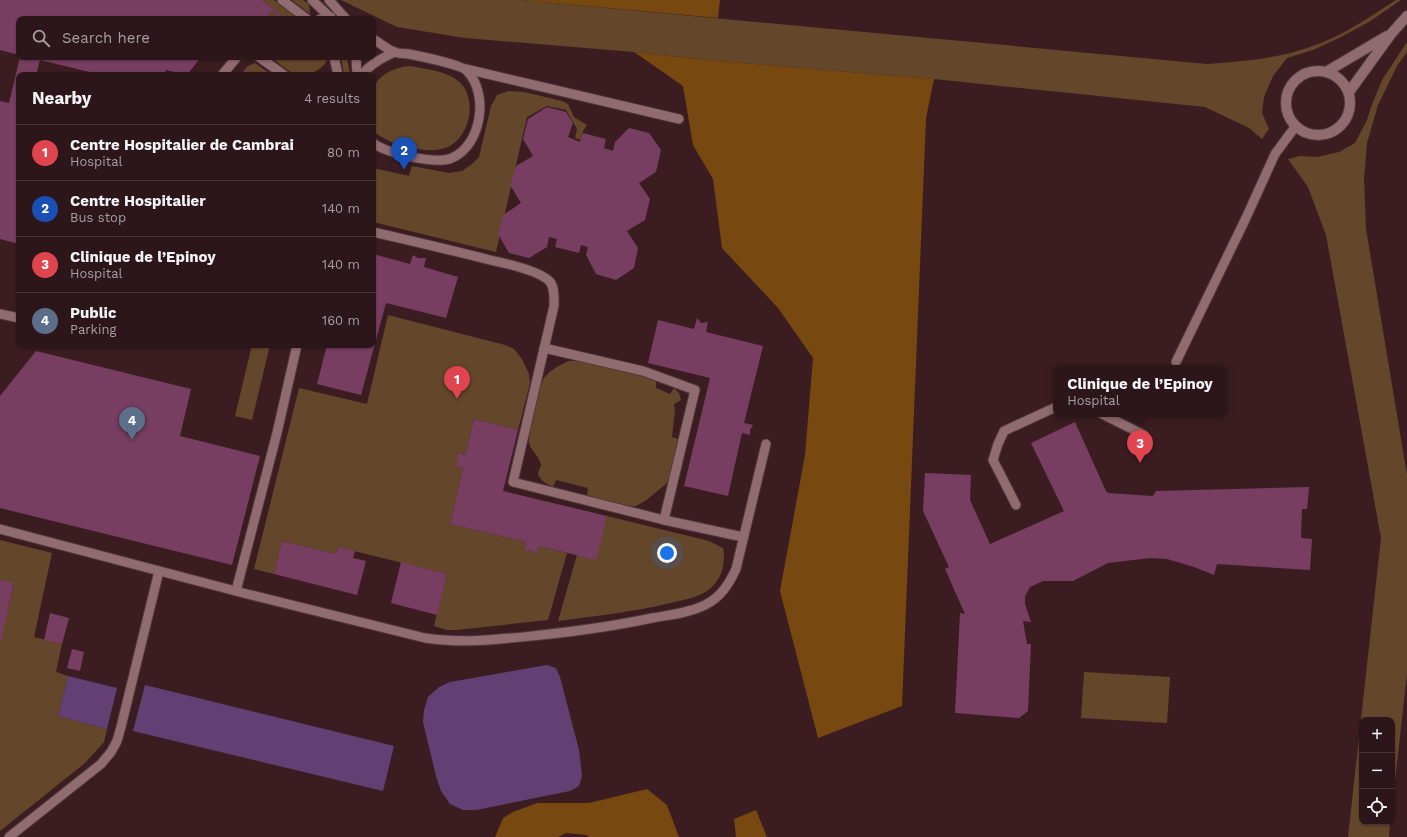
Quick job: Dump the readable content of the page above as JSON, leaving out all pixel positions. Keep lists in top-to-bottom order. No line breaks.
{"page":{"search":"Search here","heading":["Nearby","4 results"],"list":[{"mark":"1","name":"Centre Hospitalier de Cambrai","note":"Hospital","value":"80 m"},{"mark":"2","name":"Centre Hospitalier","note":"Bus stop","value":"140 m"},{"mark":"3","name":"Clinique de l’Epinoy","note":"Hospital","value":"140 m"},{"mark":"4","name":"Public","note":"Parking","value":"160 m"}],"pins":["2","1","4","3"],"popup":["Clinique de l’Epinoy","Hospital"],"map_buttons":["+","−"]}}
